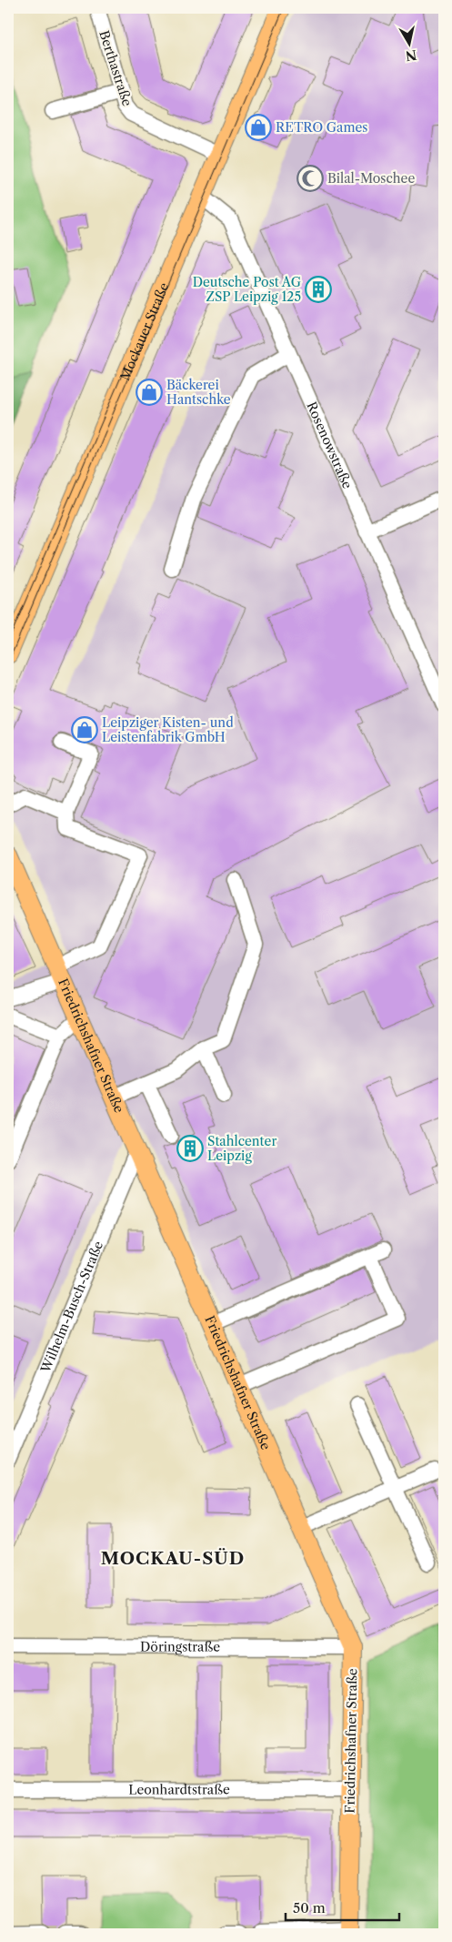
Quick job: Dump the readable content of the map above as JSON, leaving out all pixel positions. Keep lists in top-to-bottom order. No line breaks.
{"streets":{"main road":["Mockauer Straße","Friedrichshafner Straße"],"street":["Berthastraße","Rosenowstraße","Wilhelm-Busch-Straße","Döringstraße","Leonhardtstraße"]},"crossings":[["Berthastraße","Mockauer Straße"],["Mockauer Straße","Rosenowstraße"],["Friedrichshafner Straße","Wilhelm-Busch-Straße"],["Friedrichshafner Straße","Döringstraße"],["Friedrichshafner Straße","Leonhardtstraße"]],"districts":["MOCKAU-SÜD"],"places":{"shop":["RETRO Games","Bäckerei Hantschke","Leipziger Kisten- und Leistenfabrik GmbH"],"mosque":["Bilal-Moschee"],"building":["Deutsche Post AG ZSP Leipzig 125","Stahlcenter Leipzig"]},"scale_bar":"50 m","north":"bottom"}
